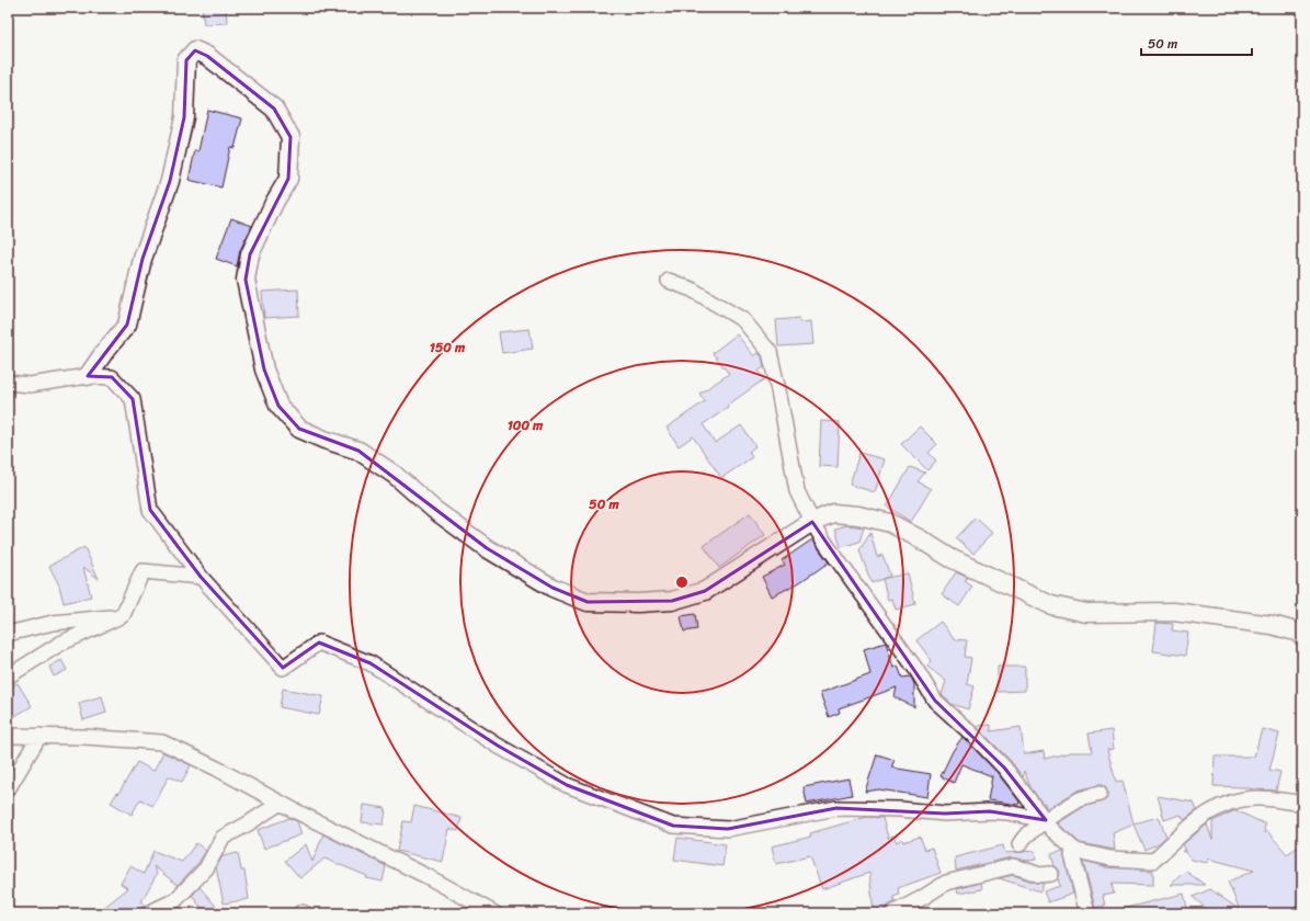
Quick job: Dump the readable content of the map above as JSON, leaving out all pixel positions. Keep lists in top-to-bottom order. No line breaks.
{"scale_bar":"50 m","rings":["150 m","100 m","50 m"]}
